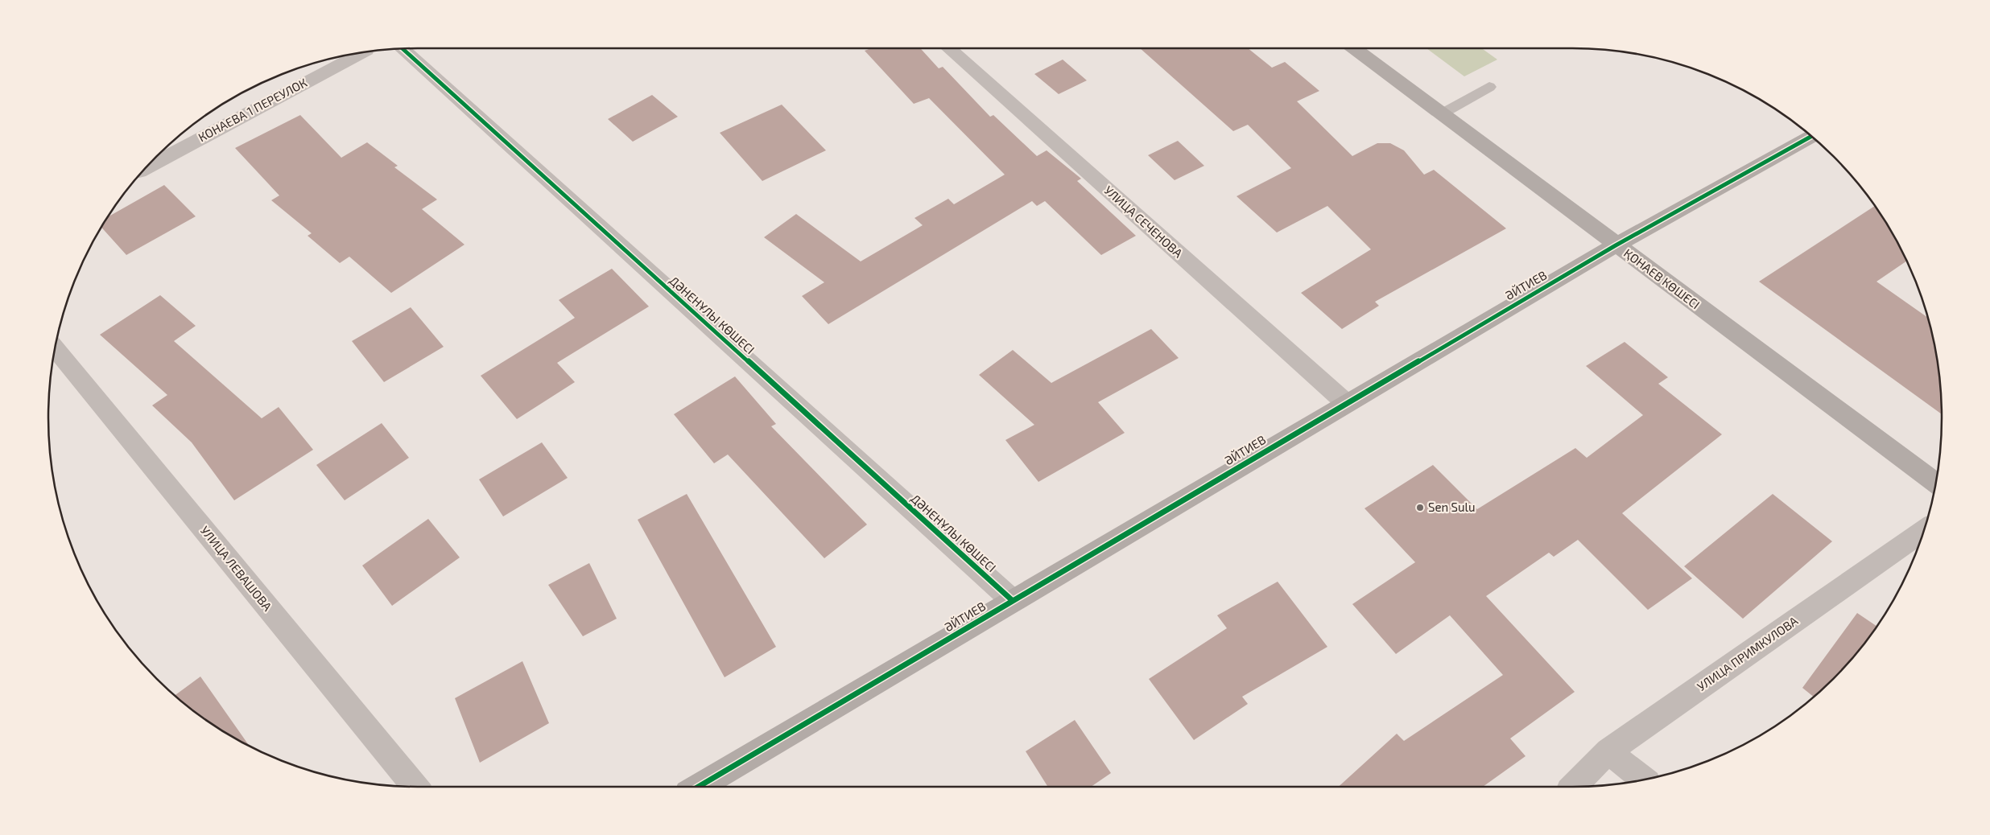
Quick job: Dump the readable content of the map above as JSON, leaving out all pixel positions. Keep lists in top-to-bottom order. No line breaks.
{"streets":{"street":["КОНАЕВА 1 ПЕРЕУЛОК","УЛИЦА СЕЧЕНОВА","ҚОНАЕВ КӨШЕСІ","ӘЙТИЕВ","ДӘНЕНҰЛЫ КӨШЕСІ","УЛИЦА ЛЕВАШОВА","УЛИЦА ПРИМКУЛОВА"]},"crossings":[["УЛИЦА СЕЧЕНОВА","ӘЙТИЕВ"],["ҚОНАЕВ КӨШЕСІ","ӘЙТИЕВ"],["ӘЙТИЕВ","ДӘНЕНҰЛЫ КӨШЕСІ"]],"places":["Sen Sulu"]}
